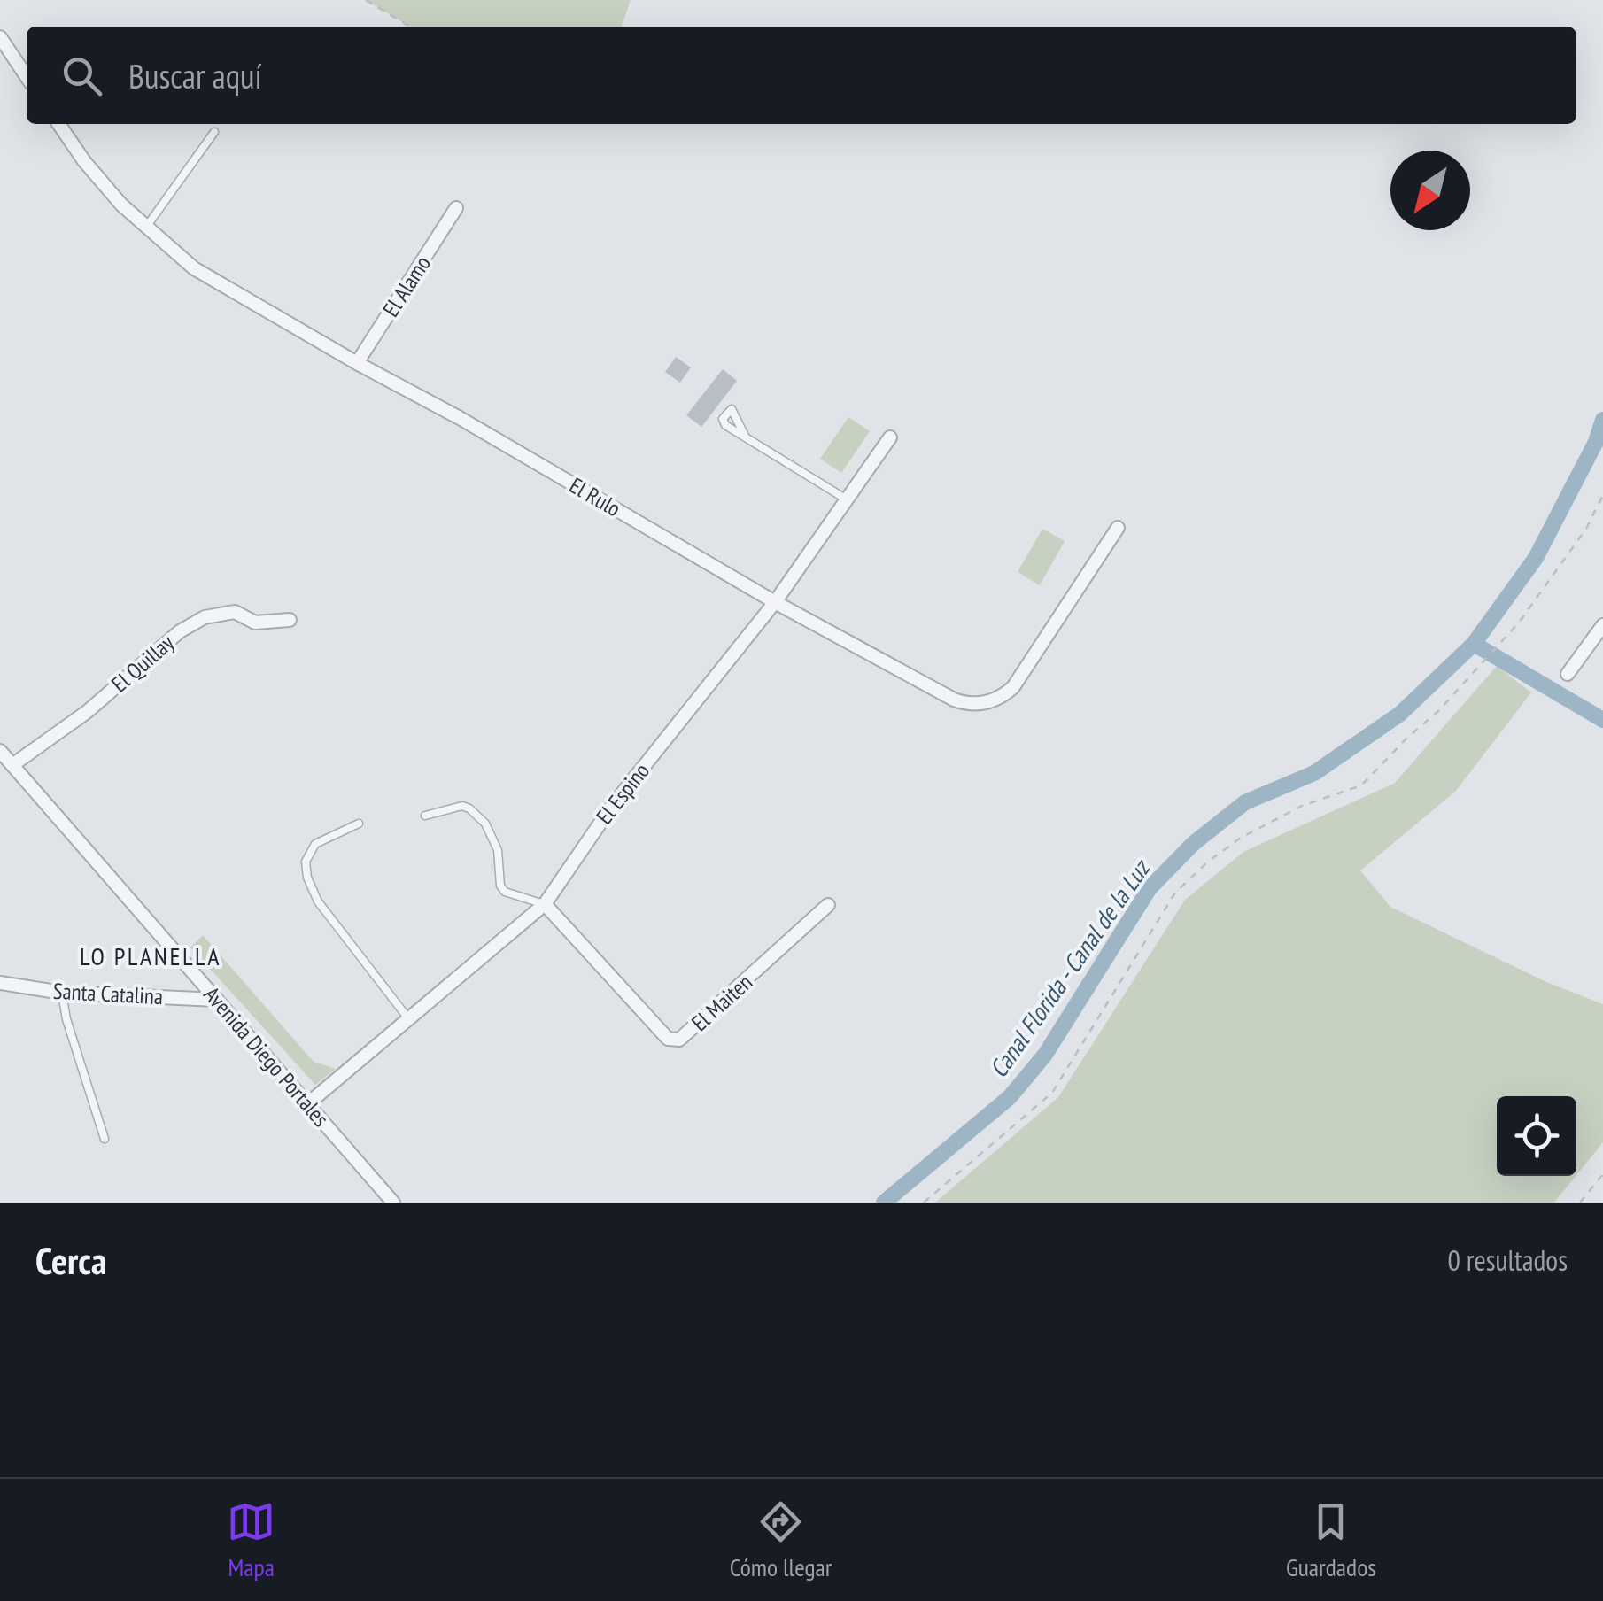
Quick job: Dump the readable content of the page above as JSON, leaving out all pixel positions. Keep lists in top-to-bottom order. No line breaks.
{"streets":{"street":["El Alamo","El Rulo","El Quillay","El Espino","Santa Catalina","El Maiten","Avenida Diego Portales"]},"crossings":[["El Alamo","El Rulo"],["El Rulo","El Espino"],["El Quillay","Avenida Diego Portales"],["El Espino","El Maiten"],["El Espino","Avenida Diego Portales"],["Santa Catalina","Avenida Diego Portales"]],"districts":["LO PLANELLA"],"water":["Canal Florida - Canal de la Luz"],"north":"bottom left","page":{"search":"Buscar aquí","heading":["Cerca","0 resultados"],"nav":["Mapa","Cómo llegar","Guardados"]}}
